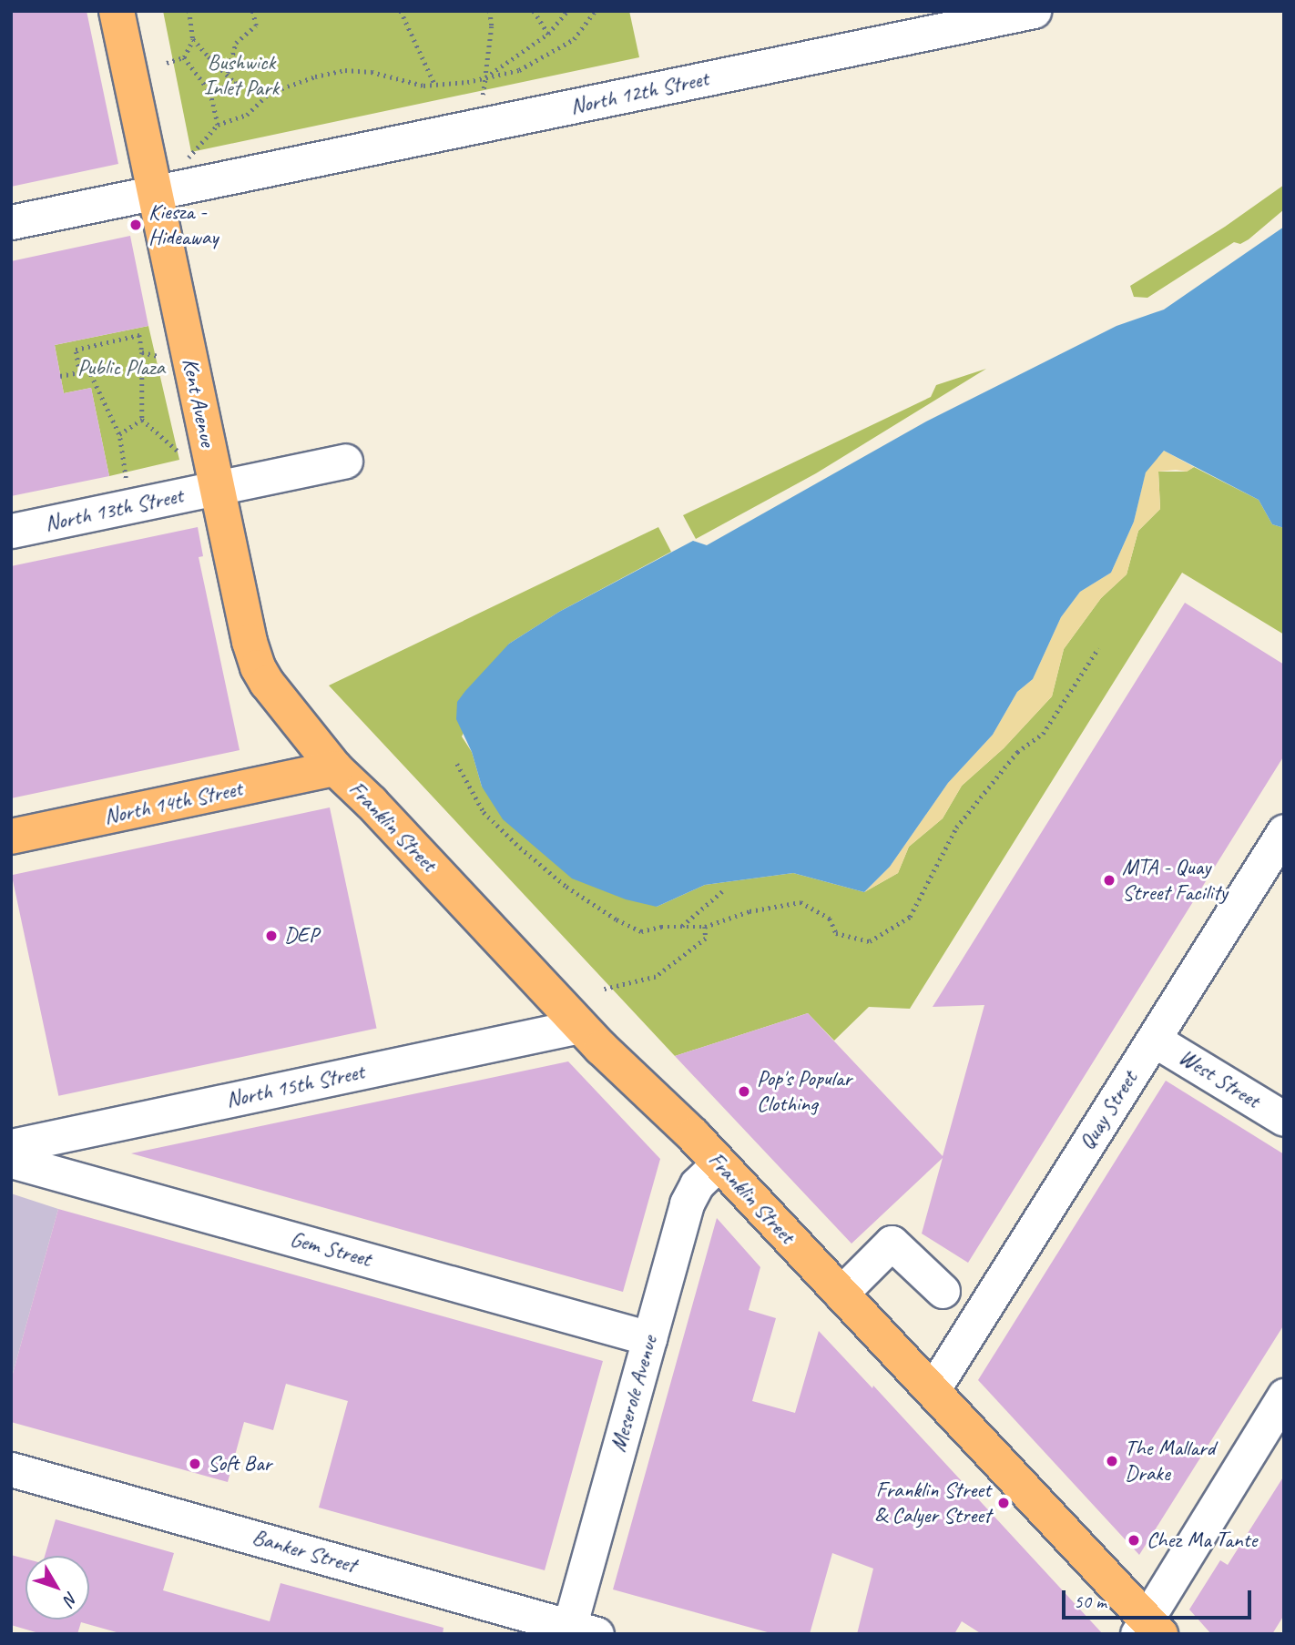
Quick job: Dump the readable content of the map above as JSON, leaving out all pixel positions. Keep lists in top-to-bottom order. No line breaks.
{"streets":{"main road":["Kent Avenue","North 14th Street","Franklin Street"],"street":["North 12th Street","North 13th Street","West Street","North 15th Street","Quay Street","Gem Street","Meserole Avenue","Banker Street"]},"crossings":[["North 12th Street","Kent Avenue"],["Kent Avenue","North 13th Street"],["Kent Avenue","North 14th Street"],["Kent Avenue","Franklin Street"],["North 14th Street","Franklin Street"],["Franklin Street","North 15th Street"],["Franklin Street","Quay Street"],["Franklin Street","Meserole Avenue"],["West Street","Quay Street"],["Gem Street","Meserole Avenue"],["Meserole Avenue","Banker Street"]],"parks":["Bushwick Inlet Park","Public Plaza"],"places":["Kiesza - Hideaway","MTA - Quay Street Facility","DEP","Pop's Popular Clothing","The Mallard Drake","Soft Bar","Franklin Street & Calyer Street","Chez Ma Tante"],"scale_bar":"50 m","north":"bottom right"}
